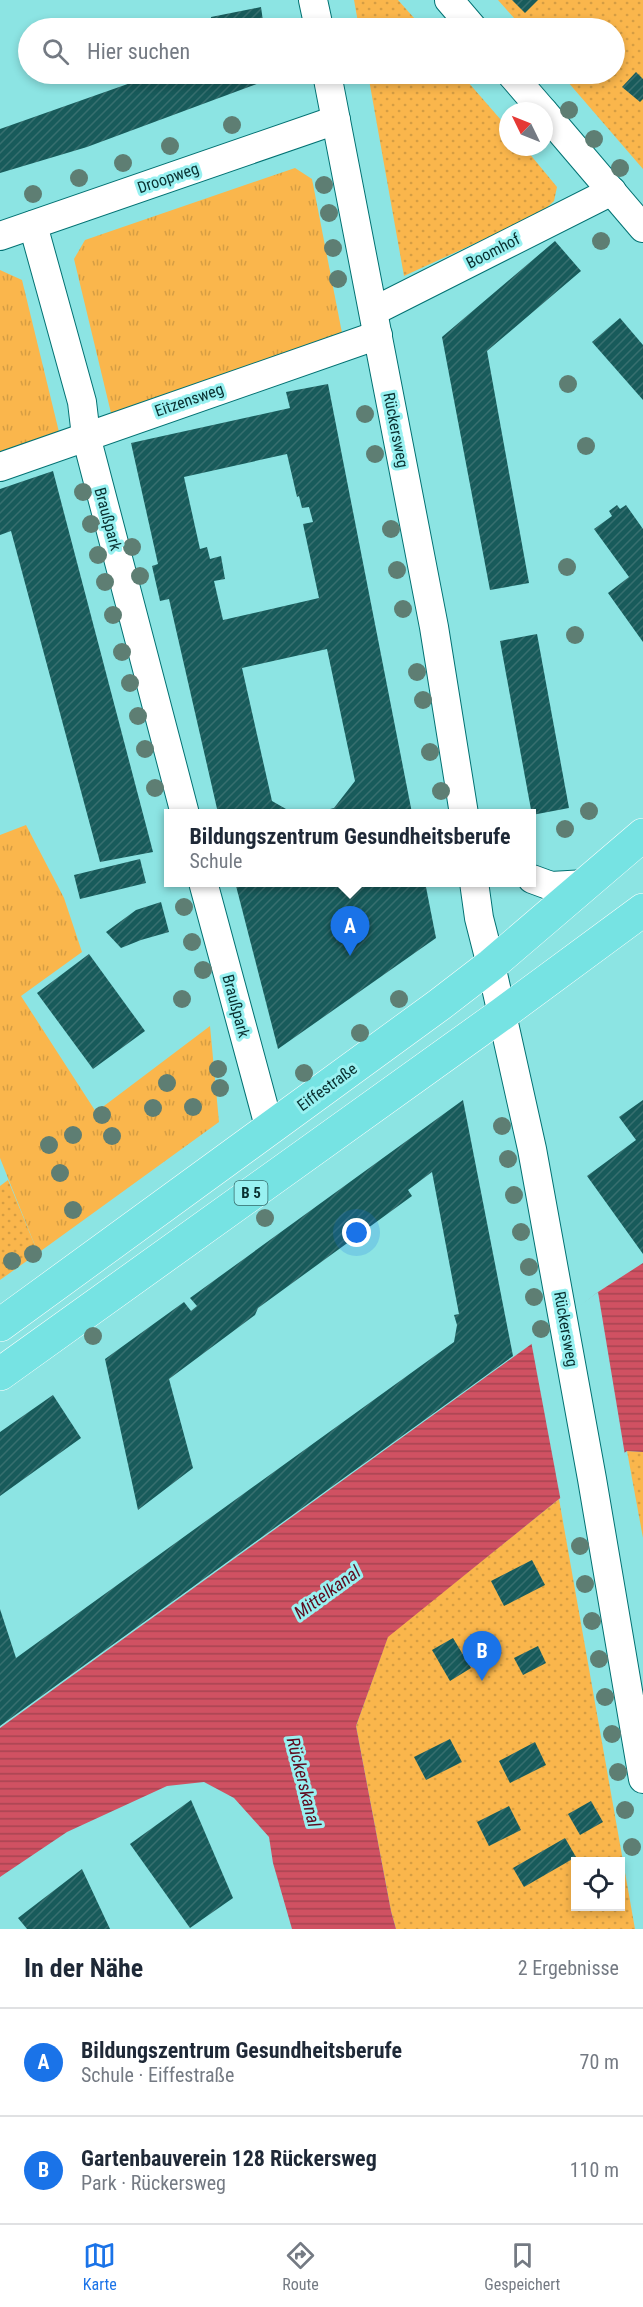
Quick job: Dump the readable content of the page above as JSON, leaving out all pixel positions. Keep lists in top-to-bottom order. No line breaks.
{"streets":{"main road":["Eiffestraße","B 5"],"street":["Droopweg","Boomhof","Eitzensweg","Rückersweg","Braußpark"]},"crossings":[["Droopweg","Rückersweg"],["Droopweg","Braußpark"],["Boomhof","Eitzensweg"],["Boomhof","Rückersweg"],["Eitzensweg","Rückersweg"],["Eitzensweg","Braußpark"],["Rückersweg","Eiffestraße"],["Rückersweg","B 5"],["Braußpark","Eiffestraße"]],"water":["Mittelkanal","Rückerskanal"],"north":"top left","page":{"search":"Hier suchen","popup":["Bildungszentrum Gesundheitsberufe","Schule"],"pins":["A","B"],"heading":["In der Nähe","2 Ergebnisse"],"list":[{"mark":"A","name":"Bildungszentrum Gesundheitsberufe","note":"Schule · Eiffestraße","value":"70 m"},{"mark":"B","name":"Gartenbauverein 128 Rückersweg","note":"Park · Rückersweg","value":"110 m"}],"nav":["Karte","Route","Gespeichert"]}}
